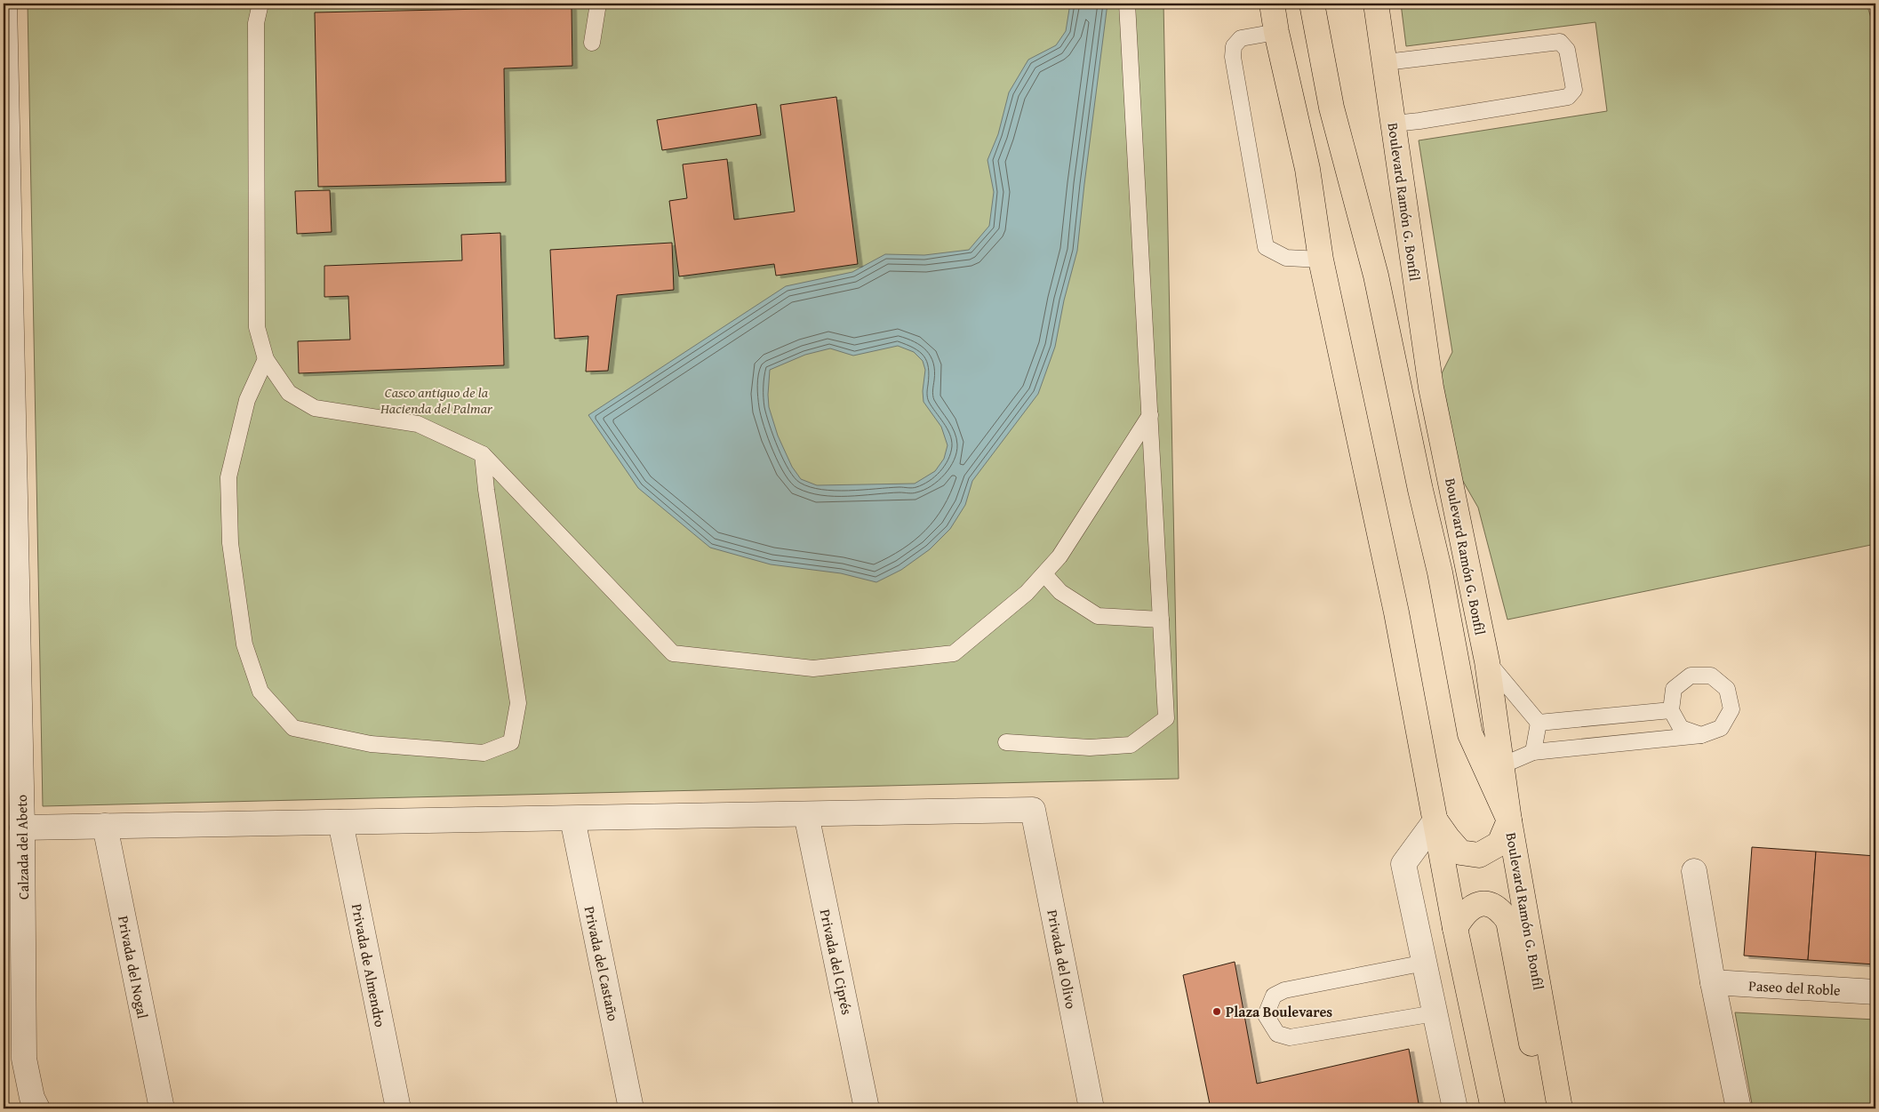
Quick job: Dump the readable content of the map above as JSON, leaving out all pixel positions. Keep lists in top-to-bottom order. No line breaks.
{"streets":{"main road":["Boulevard Ramón G. Bonfil"],"street":["Calzada del Abeto","Privada del Olivo","Privada del Ciprés","Privada del Castaño","Privada de Almendro","Privada del Nogal","Paseo del Roble"]},"crossings":[["Privada del Olivo","Privada del Ciprés"]],"parks":["Casco antiguo de la Hacienda del Palmar"],"places":["Plaza Boulevares"]}
